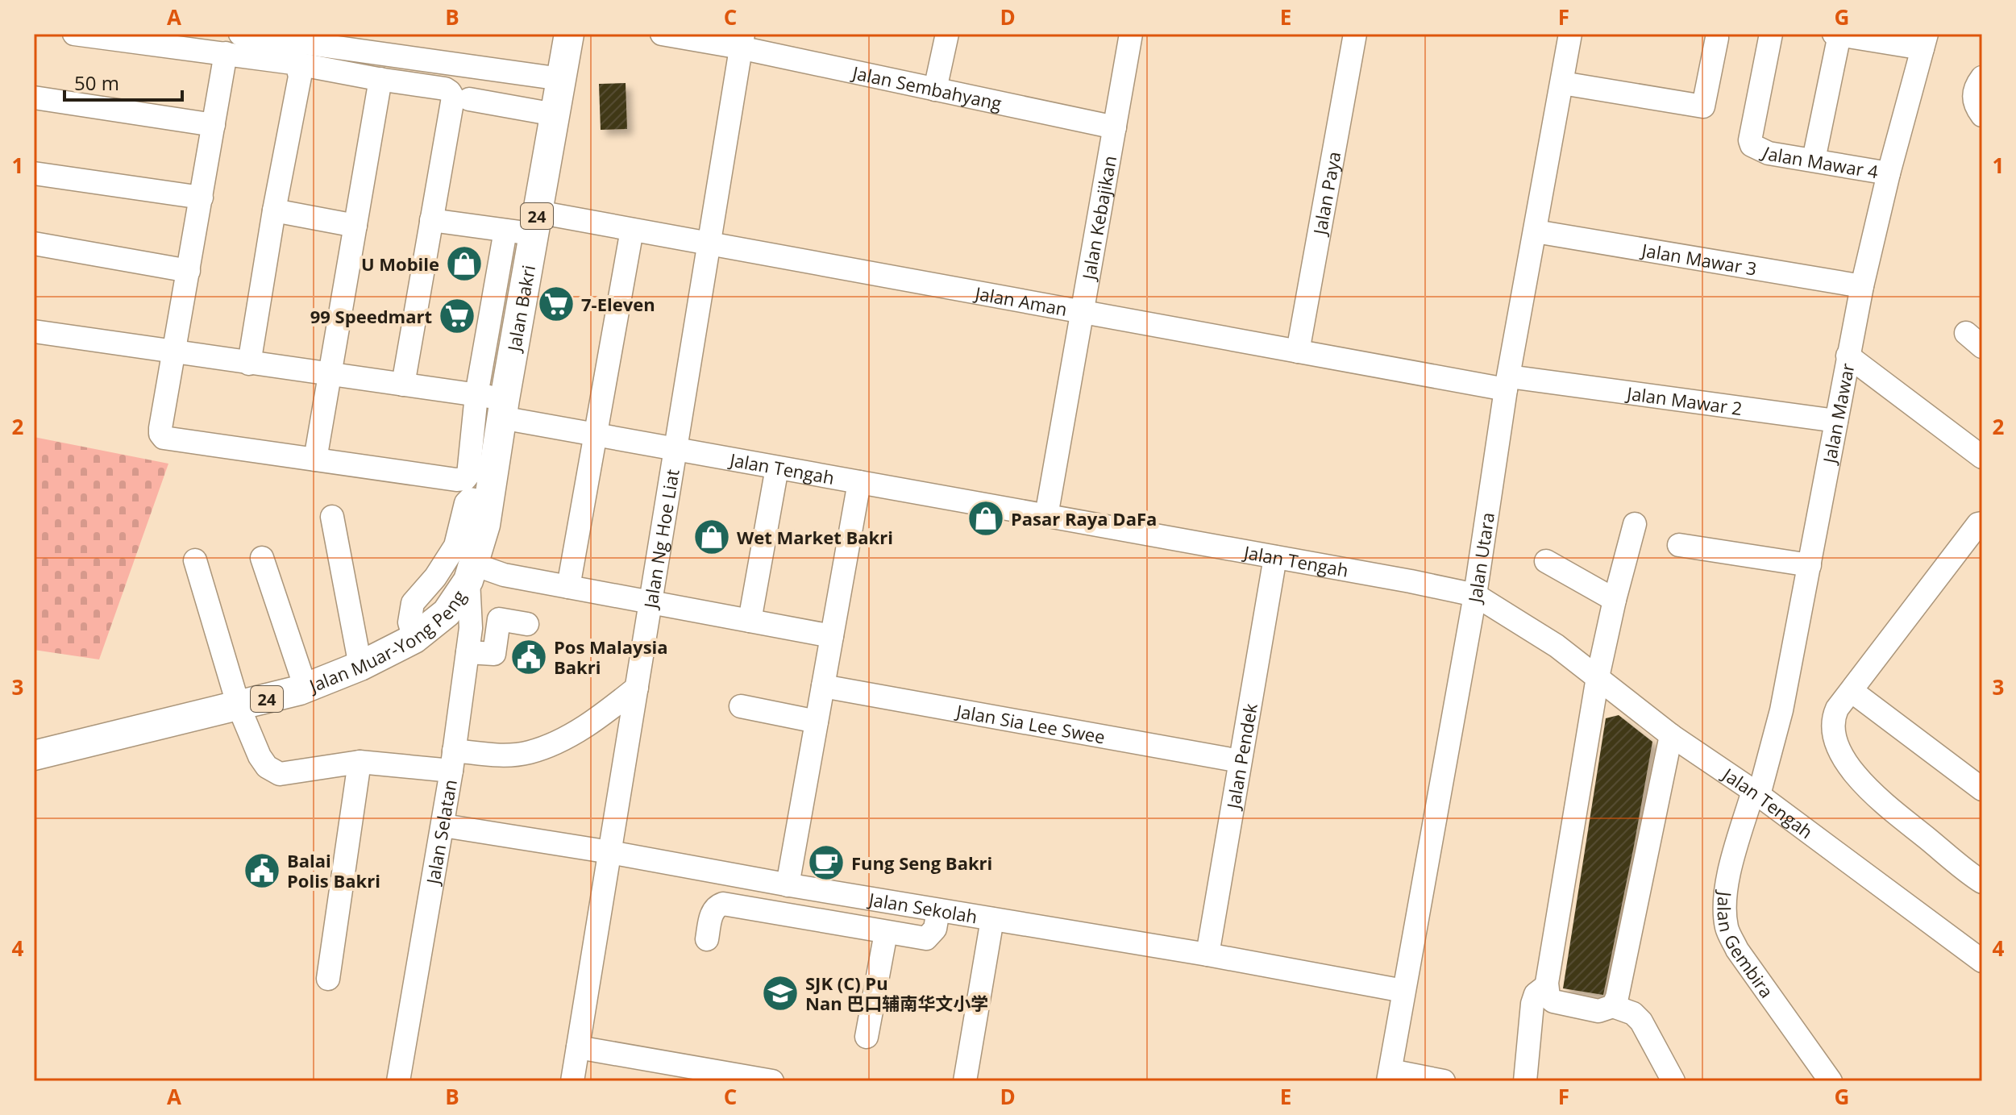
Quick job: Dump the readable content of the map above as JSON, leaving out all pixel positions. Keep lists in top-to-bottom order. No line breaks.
{"streets":{"main road":["24","Jalan Bakri","Jalan Muar-Yong Peng"],"street":["Jalan Sembahyang","Jalan Mawar 4","Jalan Paya","Jalan Kebajikan","Jalan Mawar 3","Jalan Aman","Jalan Mawar 2","Jalan Mawar","Jalan Tengah","Jalan Ng Hoe Liat","Jalan Utara","Jalan Sia Lee Swee","Jalan Pendek","Jalan Selatan","Jalan Sekolah","Jalan Gembira"]},"crossings":[["Jalan Sembahyang","Jalan Kebajikan"],["Jalan Sembahyang","Jalan Ng Hoe Liat"],["Jalan Mawar 4","Jalan Mawar"],["Jalan Paya","Jalan Aman"],["Jalan Kebajikan","Jalan Aman"],["Jalan Kebajikan","Jalan Tengah"],["Jalan Mawar 3","Jalan Mawar"],["Jalan Mawar 3","Jalan Utara"],["Jalan Aman","Jalan Bakri"],["Jalan Aman","Jalan Mawar 2"],["Jalan Aman","Jalan Ng Hoe Liat"],["Jalan Aman","Jalan Utara"],["Jalan Bakri","Jalan Tengah"],["Jalan Bakri","Jalan Muar-Yong Peng"],["Jalan Bakri","Jalan Selatan"],["Jalan Mawar 2","Jalan Mawar"],["Jalan Mawar 2","Jalan Utara"],["Jalan Mawar","Jalan Tengah"],["Jalan Mawar","Jalan Gembira"],["Jalan Tengah","Jalan Ng Hoe Liat"],["Jalan Tengah","Jalan Utara"],["Jalan Tengah","Jalan Pendek"],["Jalan Tengah","Jalan Gembira"],["Jalan Ng Hoe Liat","Jalan Sekolah"],["Jalan Utara","Jalan Sekolah"],["Jalan Muar-Yong Peng","Jalan Selatan"],["Jalan Sia Lee Swee","Jalan Pendek"],["Jalan Pendek","Jalan Sekolah"],["Jalan Selatan","Jalan Sekolah"]],"places":{"shop":["U Mobile","Pasar Raya DaFa","Wet Market Bakri"],"supermarket":["7-Eleven","99 Speedmart"],"public building":["Pos Malaysia Bakri","Balai Polis Bakri"],"cafe":["Fung Seng Bakri"],"school or university":["SJK (C) Pu Nan 巴口辅南华文小学"]},"scale_bar":"50 m","grid":{"columns":["A","B","C","D","E","F","G"],"rows":["1","2","3","4"]}}
